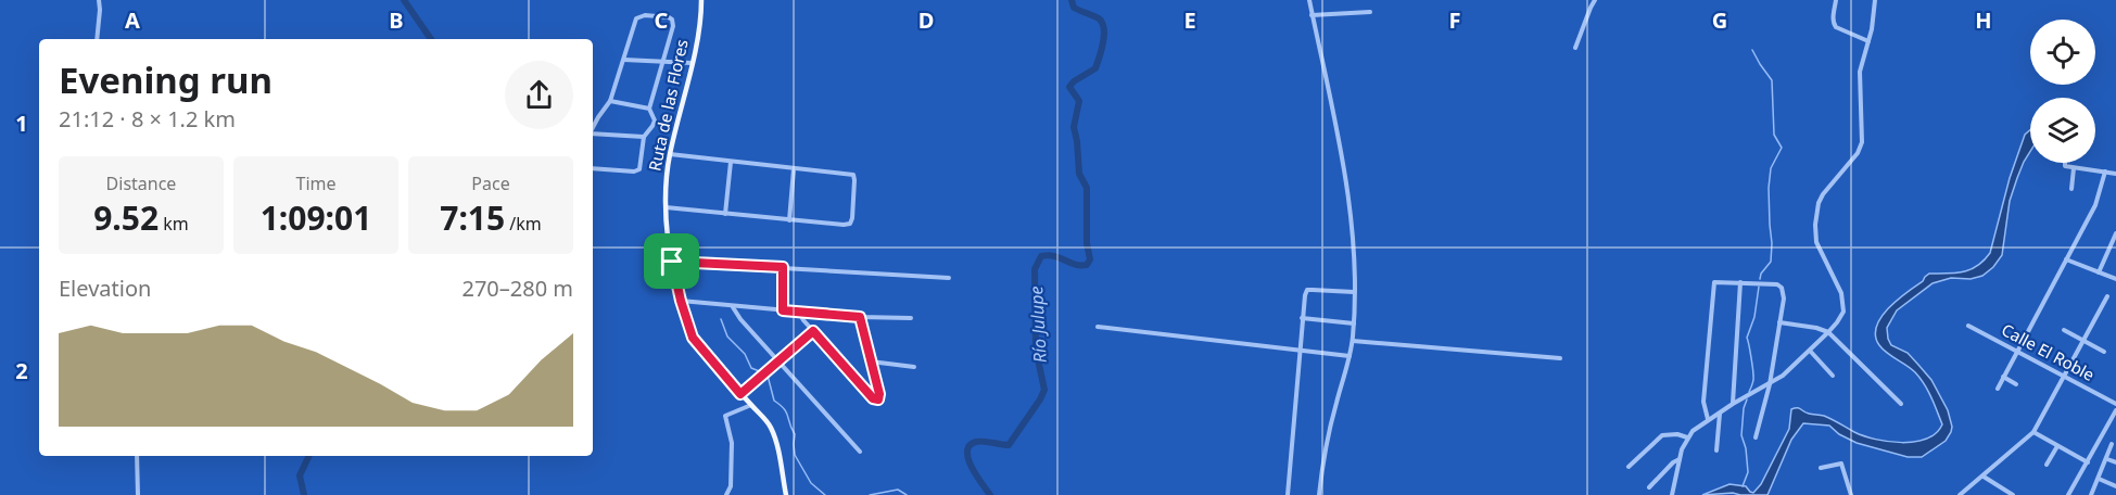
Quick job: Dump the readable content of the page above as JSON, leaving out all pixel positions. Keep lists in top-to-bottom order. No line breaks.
{"streets":{"main road":["Ruta de las Flores"],"street":["Calle El Roble"]},"water":["Río Julupe"],"page":{"heading":["Evening run","21:12 · 8 × 1.2 km"],"stats":[["Distance","9.52 km"],["Time","1:09:01"],["Pace","7:15 /km"]],"chart":["Elevation","270–280 m"]},"grid":{"columns":["A","B","C","D","E","F","G","H"],"rows":["1","2"]}}
